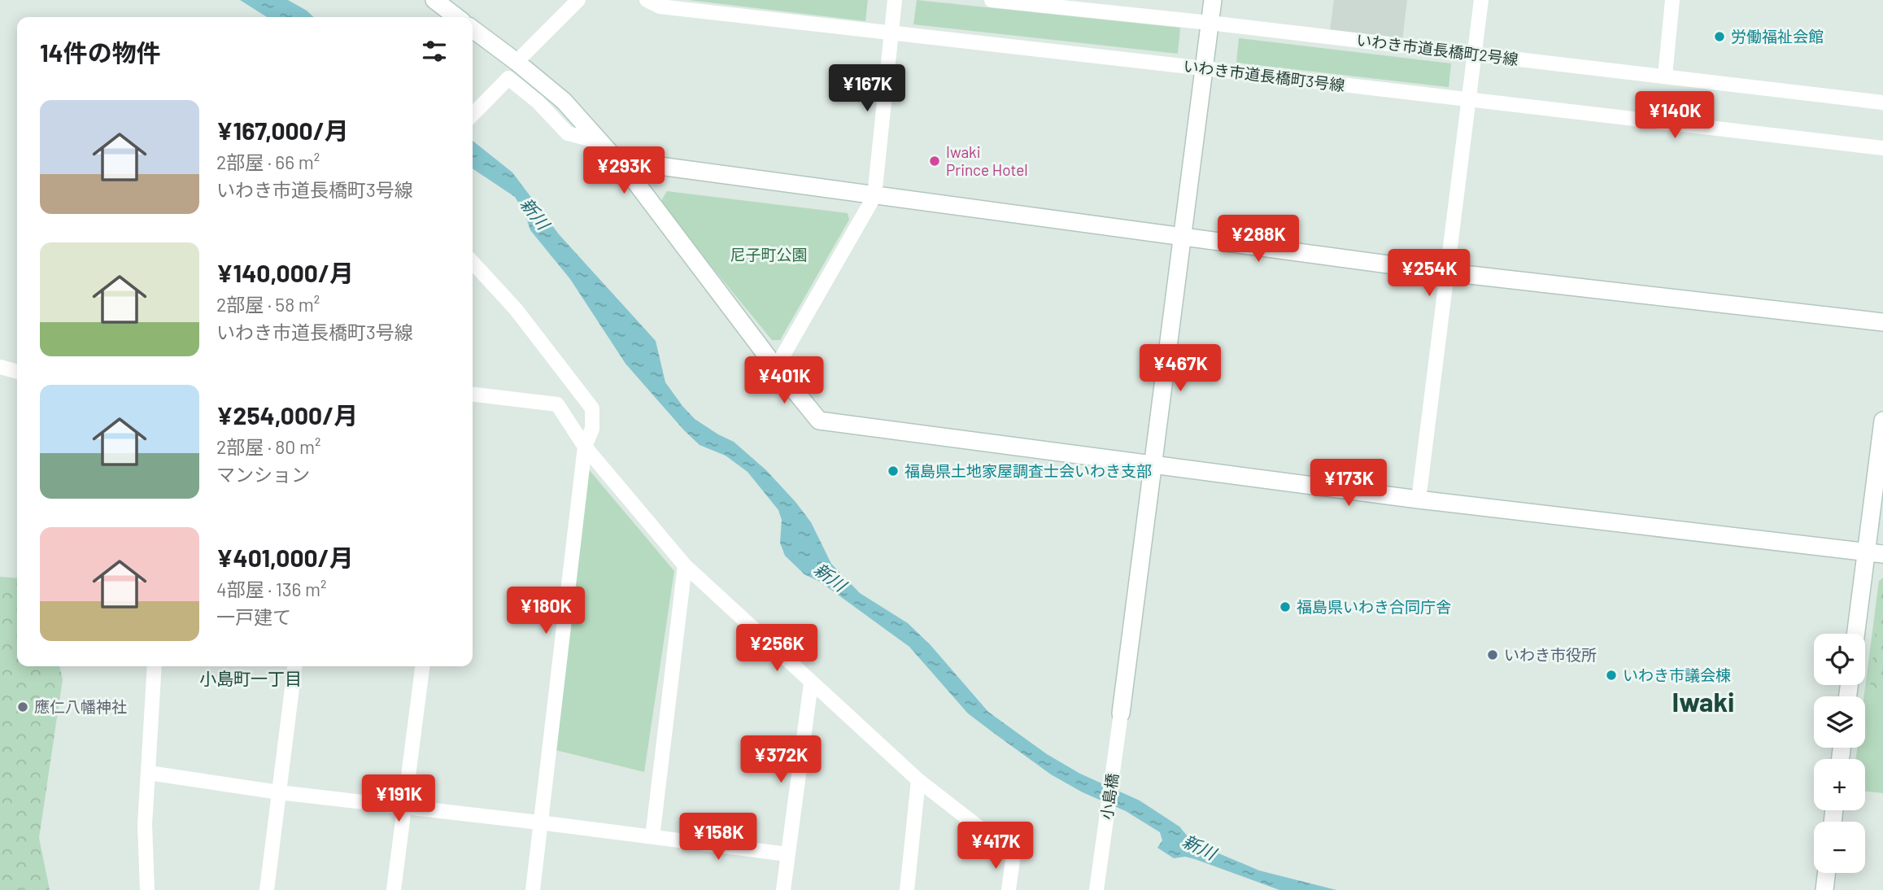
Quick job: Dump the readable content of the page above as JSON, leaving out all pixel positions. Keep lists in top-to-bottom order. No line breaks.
{"streets":{"street":["いわき市道長橋町2号線","いわき市道長橋町3号線","小島橋"]},"districts":["小島町一丁目","Iwaki"],"water":["新川"],"parks":["尼子町公園"],"places":["労働福祉会館","Iwaki Prince Hotel","福島県土地家屋調査士会いわき支部","福島県いわき合同庁舎","いわき市役所","いわき市議会棟","應仁八幡神社"],"page":{"heading":"14件の物件","price":["¥167K","¥140K","¥293K","¥288K","¥254K","¥467K","¥401K","¥173K","¥180K","¥256K","¥372K","¥191K","¥158K","¥417K"],"list":[{"name":"¥167,000/月","note":"2部屋 · 66 m² · いわき市道長橋町3号線"},{"name":"¥140,000/月","note":"2部屋 · 58 m² · いわき市道長橋町3号線"},{"name":"¥254,000/月","note":"2部屋 · 80 m² · マンション"},{"name":"¥401,000/月","note":"4部屋 · 136 m² · 一戸建て"}],"map_buttons":["+","−"]}}
